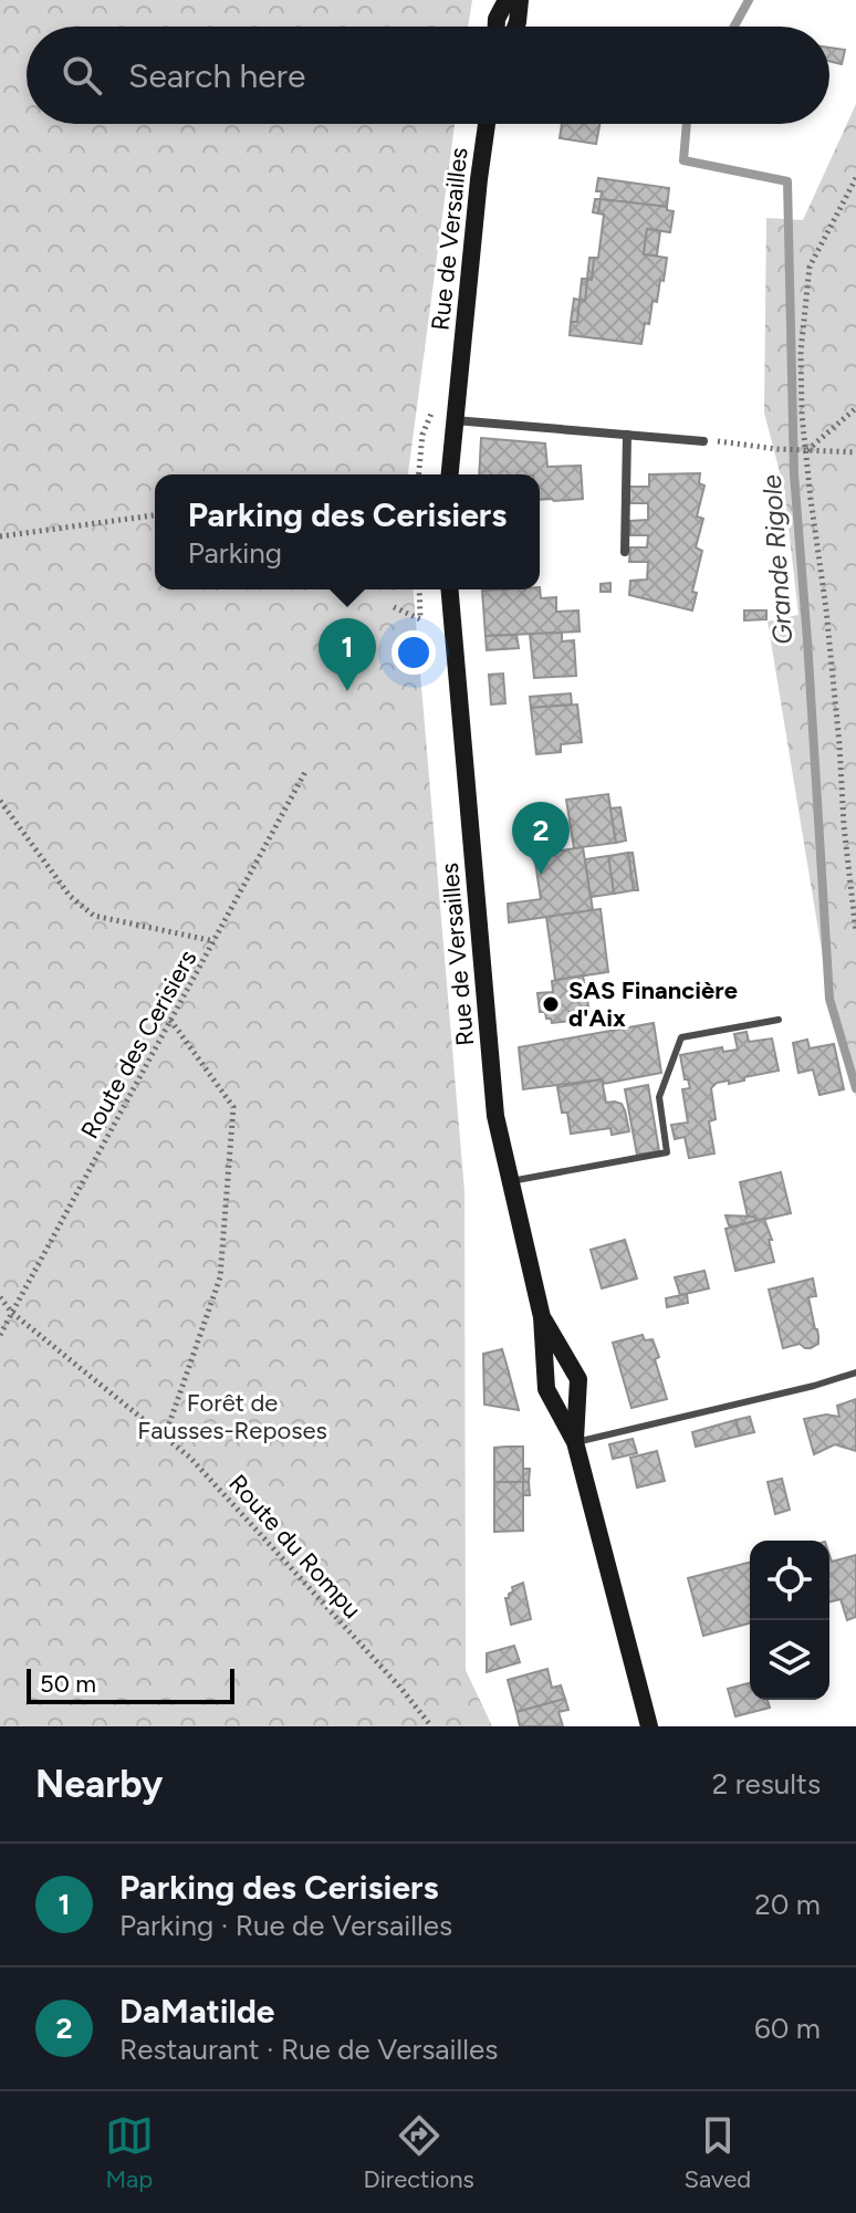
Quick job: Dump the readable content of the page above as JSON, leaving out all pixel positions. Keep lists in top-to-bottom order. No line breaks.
{"streets":{"main road":["Rue de Versailles"],"path":["Route des Cerisiers","Route du Rompu"]},"crossings":[["Route des Cerisiers","Route du Rompu"]],"water":["Grande Rigole"],"parks":["Forêt de Fausses-Reposes"],"places":["SAS Financière d'Aix"],"scale_bar":"50 m","page":{"search":"Search here","popup":["Parking des Cerisiers","Parking"],"pins":["1","2"],"scale":"50 m","heading":["Nearby","2 results"],"list":[{"mark":"1","name":"Parking des Cerisiers","note":"Parking · Rue de Versailles","value":"20 m"},{"mark":"2","name":"DaMatilde","note":"Restaurant · Rue de Versailles","value":"60 m"}],"nav":["Map","Directions","Saved"]}}
